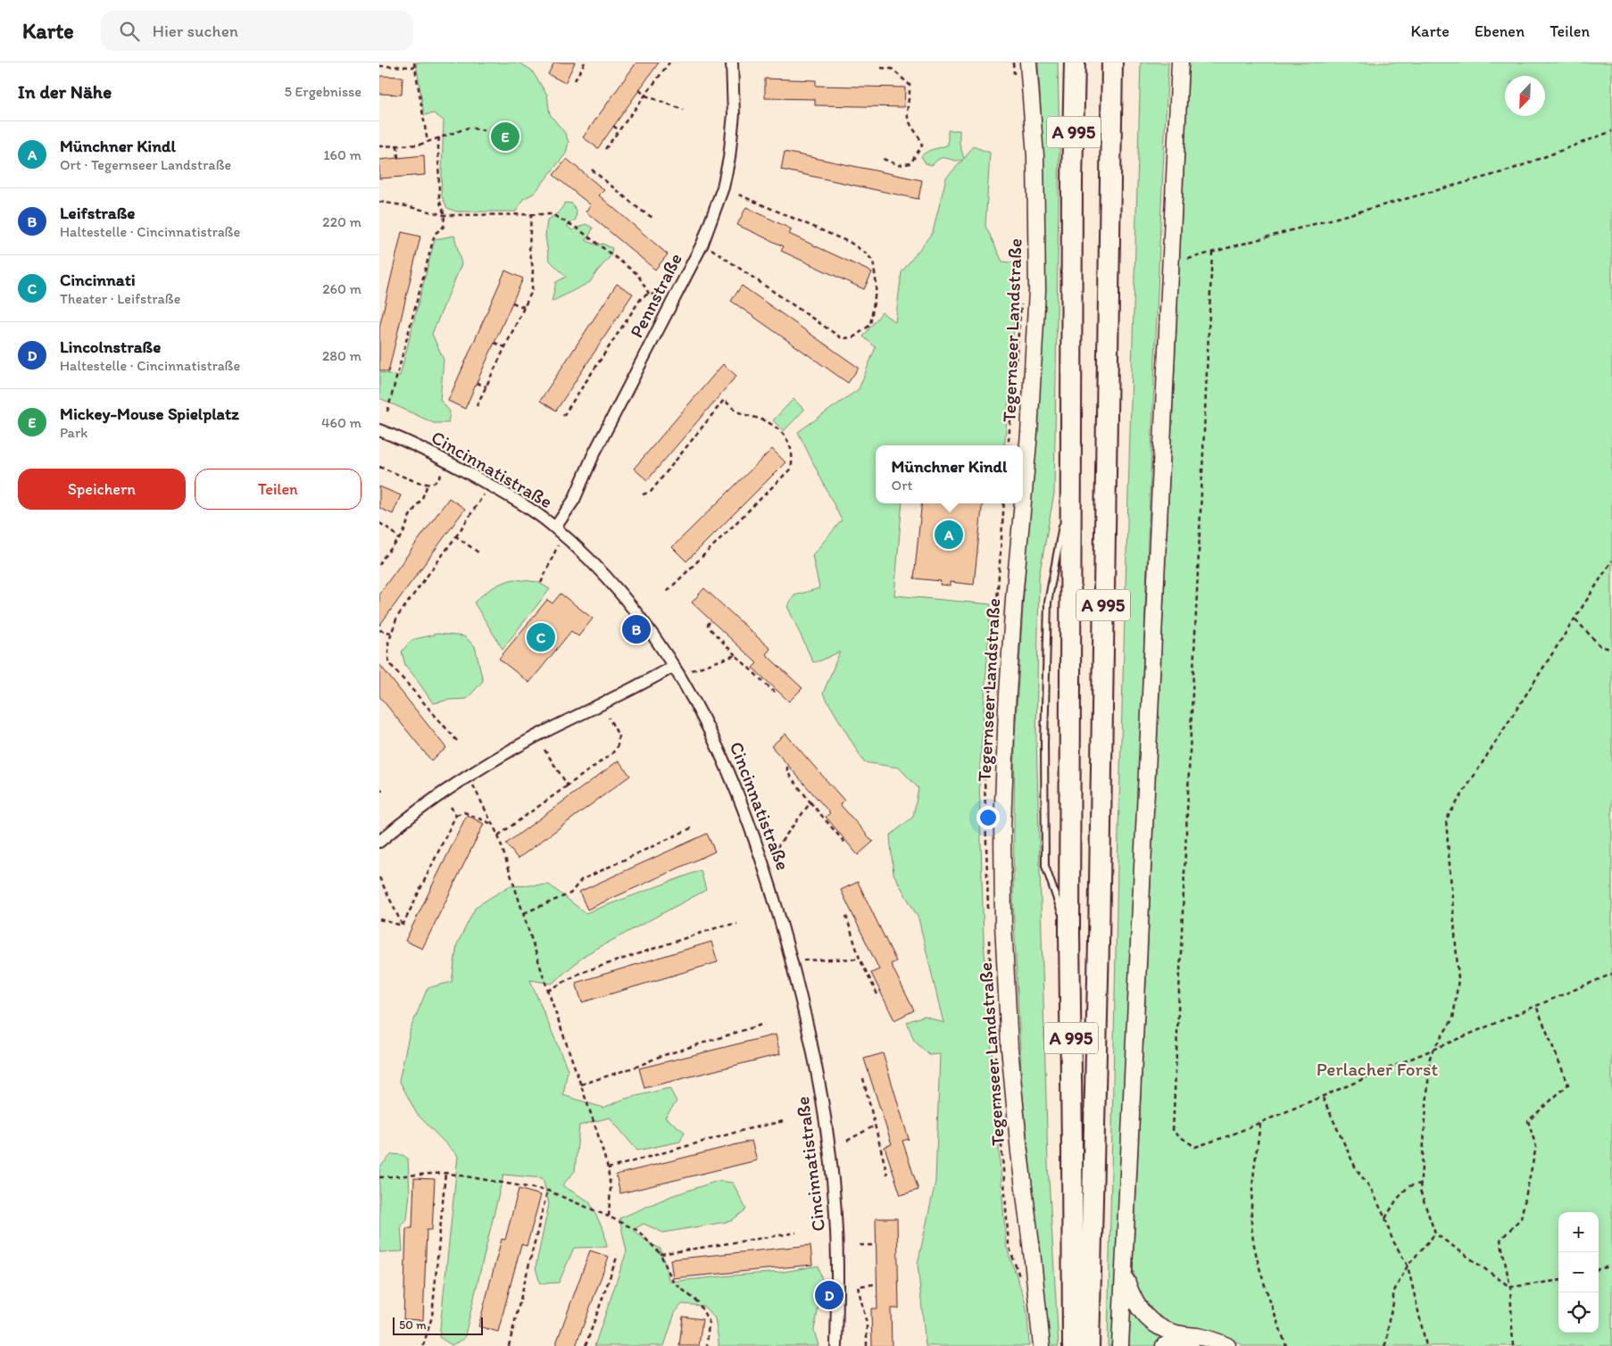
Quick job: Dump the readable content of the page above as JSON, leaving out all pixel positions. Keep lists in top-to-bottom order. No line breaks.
{"streets":{"highway":["A 995"],"main road":["Tegernseer Landstraße"],"street":["Pennstraße","Cincinnatistraße"]},"crossings":[["Pennstraße","Cincinnatistraße"]],"parks":["Perlacher Forst"],"scale_bar":"50 m","north":"bottom left","page":{"header":"Karte","search":"Hier suchen","nav":["Karte","Ebenen","Teilen"],"heading":["In der Nähe","5 Ergebnisse"],"list":[{"mark":"A","name":"Münchner Kindl","note":"Ort · Tegernseer Landstraße","value":"160 m"},{"mark":"B","name":"Leifstraße","note":"Haltestelle · Cincinnatistraße","value":"220 m"},{"mark":"C","name":"Cincinnati","note":"Theater · Leifstraße","value":"260 m"},{"mark":"D","name":"Lincolnstraße","note":"Haltestelle · Cincinnatistraße","value":"280 m"},{"mark":"E","name":"Mickey-Mouse Spielplatz","note":"Park","value":"460 m"}],"pins":["E","A","B","C","D"],"popup":["Münchner Kindl","Ort"],"buttons":["Speichern","Teilen"],"map_buttons":["+","−"],"scale":"50 m"}}
